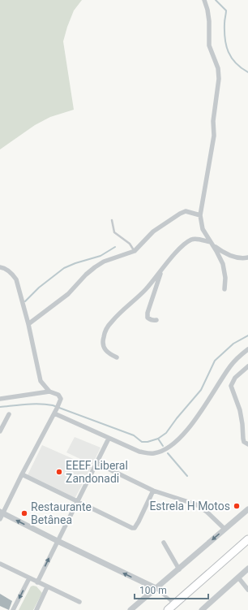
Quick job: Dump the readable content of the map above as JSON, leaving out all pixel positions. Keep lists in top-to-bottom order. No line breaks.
{"places":["EEEF Liberal Zandonadi","Estrela H Motos","Restaurante Betânea"],"scale_bar":"100 m"}
